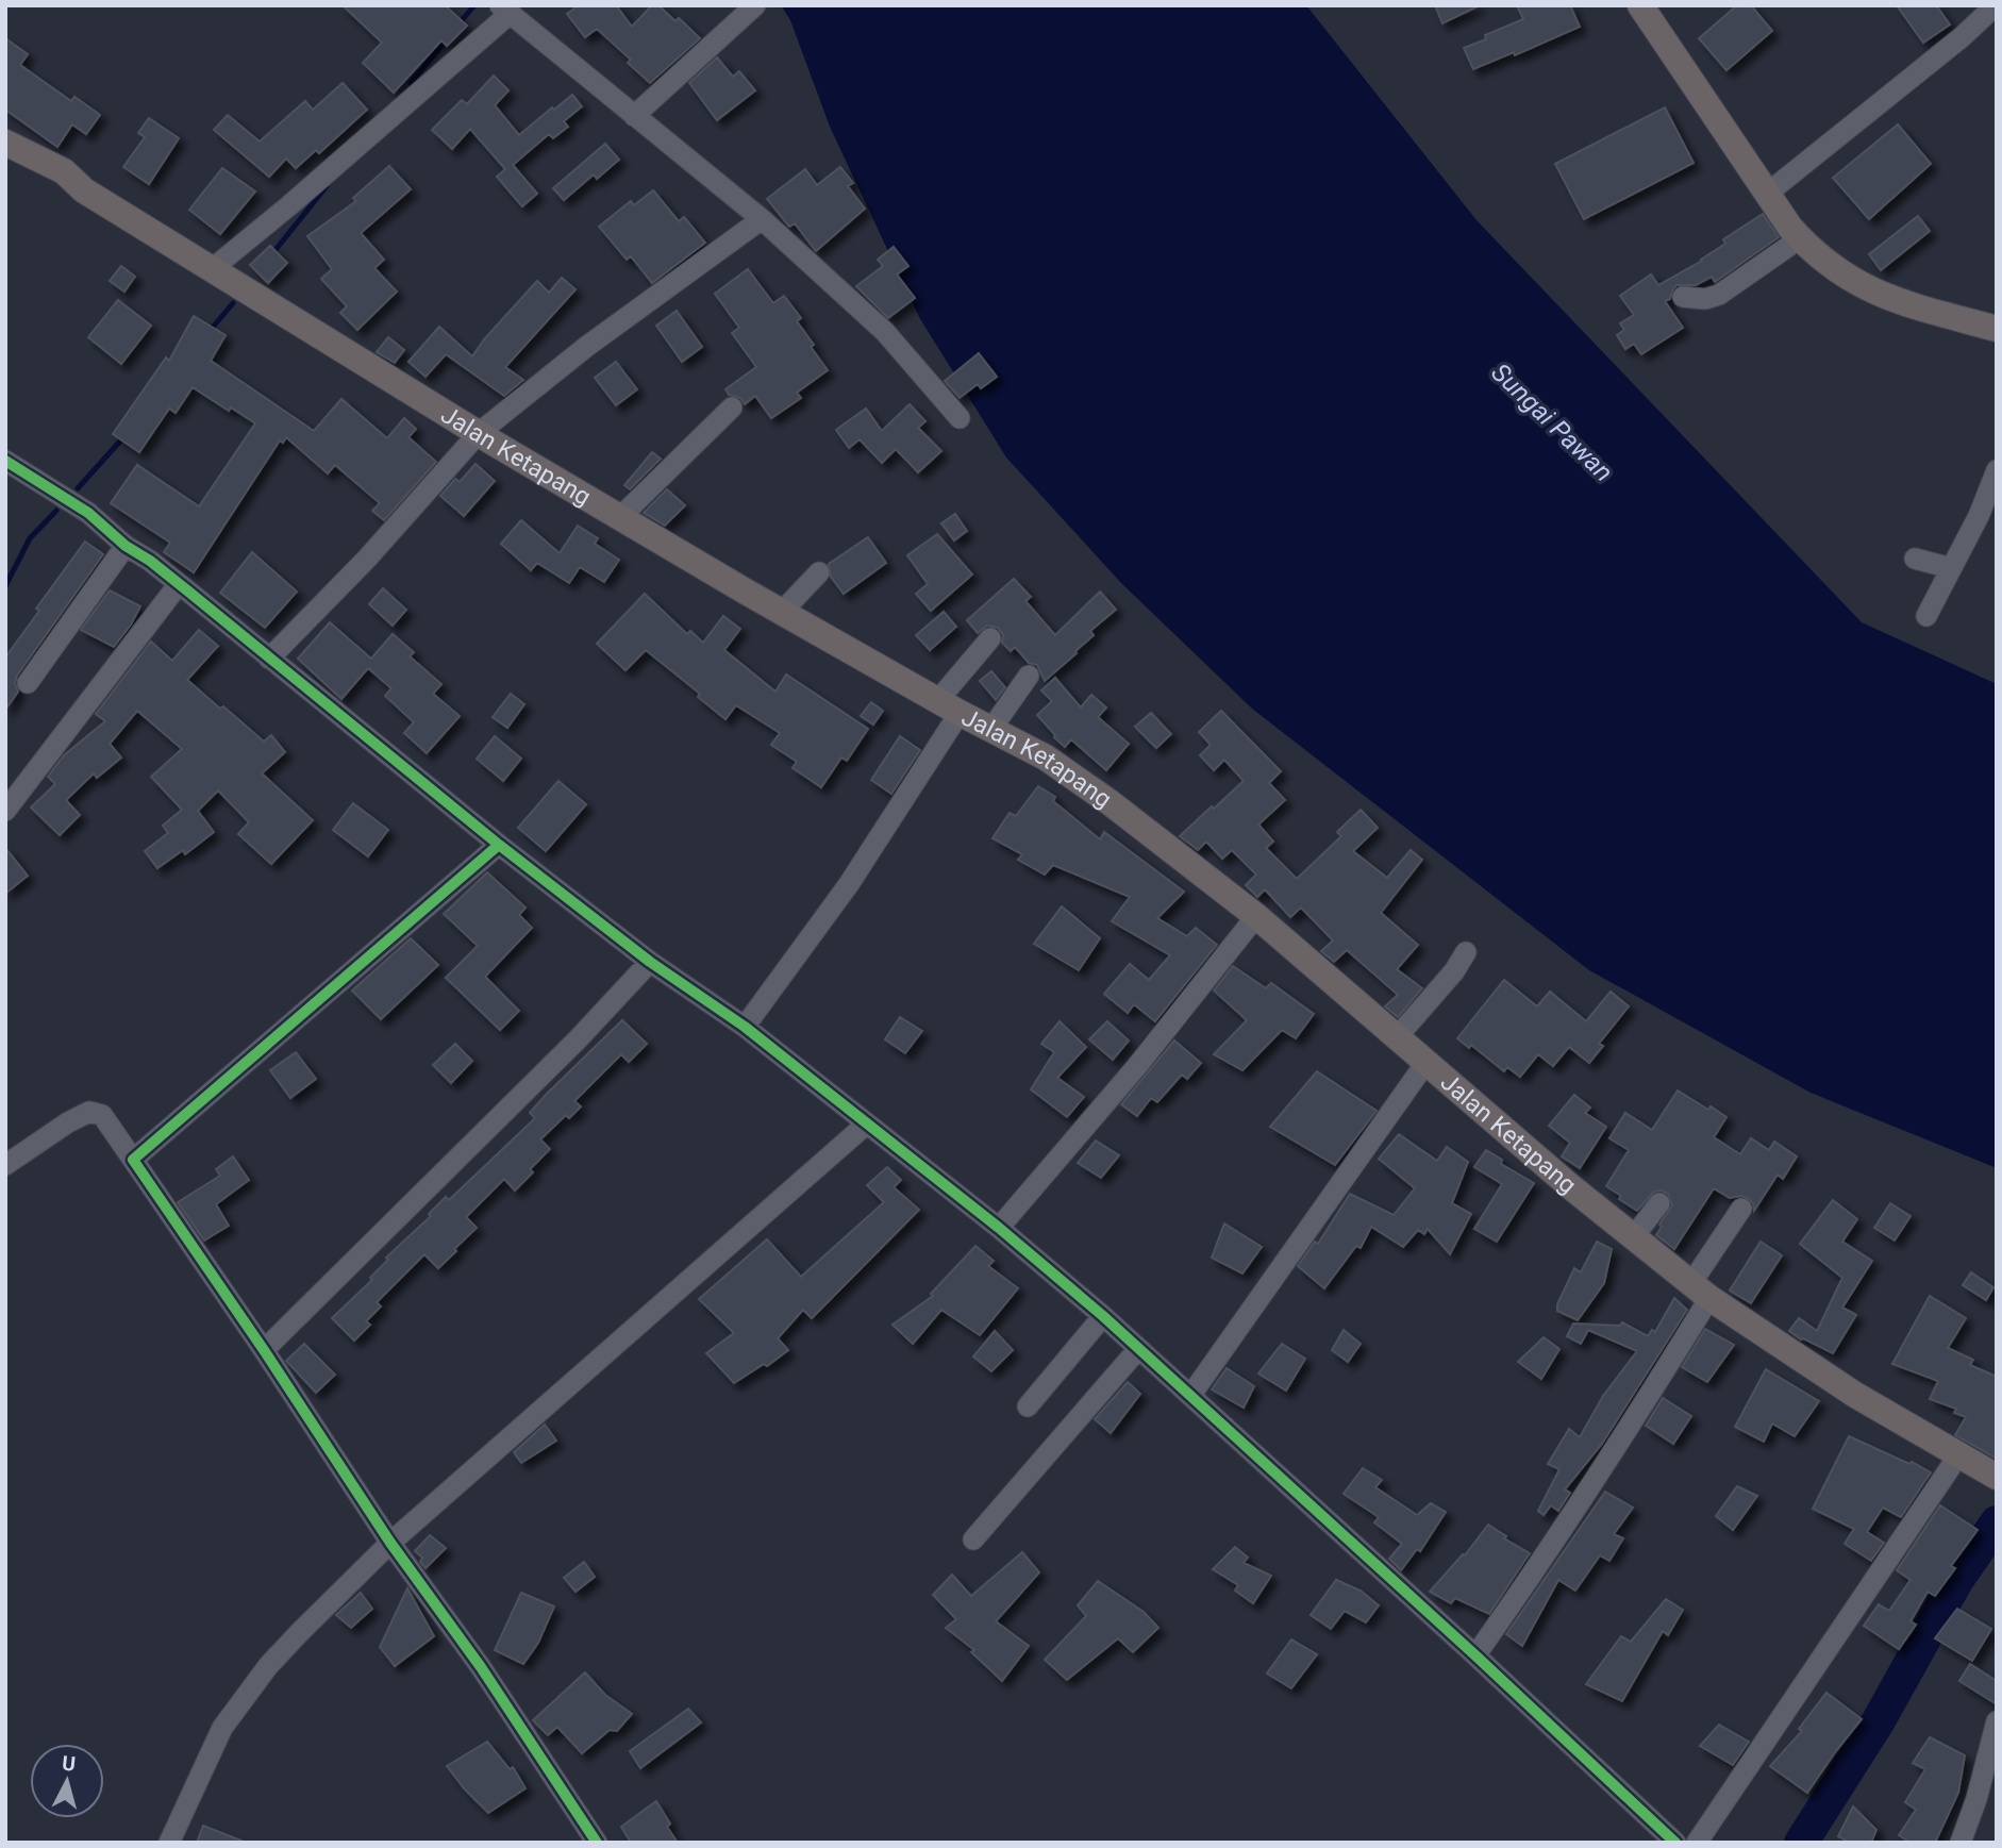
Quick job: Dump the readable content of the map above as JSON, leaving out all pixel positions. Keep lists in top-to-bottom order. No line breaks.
{"streets":{"main road":["Jalan Ketapang"]},"water":["Sungai Pawan"],"north":"top"}
